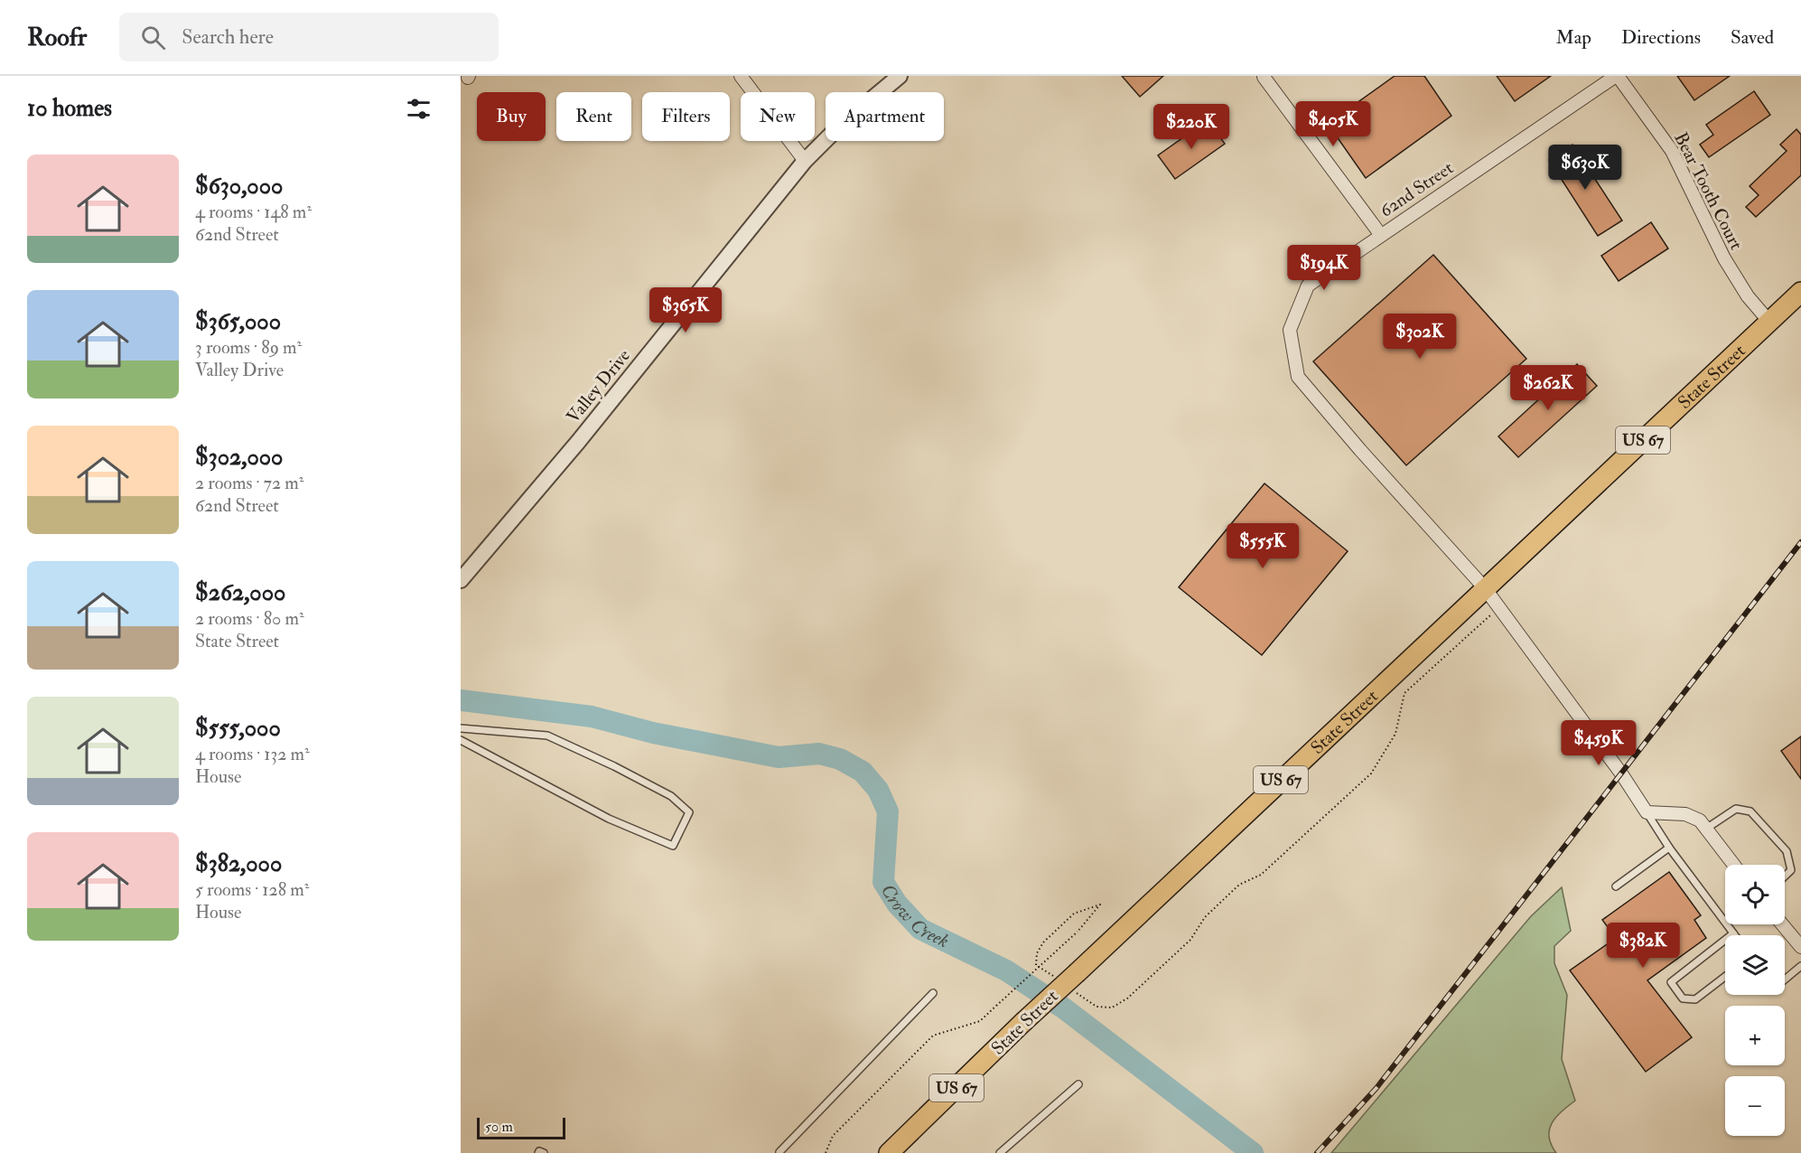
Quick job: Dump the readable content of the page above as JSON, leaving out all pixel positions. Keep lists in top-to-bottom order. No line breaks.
{"streets":{"main road":["State Street","US 67"],"street":["62nd Street","Bear Tooth Court","Valley Drive"]},"crossings":[["62nd Street","Bear Tooth Court"],["62nd Street","State Street"],["Bear Tooth Court","State Street"]],"water":["Crow Creek"],"scale_bar":"50 m","page":{"header":"Roofr","search":"Search here","nav":["Map","Directions","Saved"],"heading":"10 homes","chip":["Buy","Rent","Filters","New","Apartment"],"price":["$405K","$220K","$630K","$194K","$365K","$302K","$262K","$555K","$459K","$382K"],"list":[{"name":"$630,000","note":"4 rooms · 148 m² · 62nd Street"},{"name":"$365,000","note":"3 rooms · 89 m² · Valley Drive"},{"name":"$302,000","note":"2 rooms · 72 m² · 62nd Street"},{"name":"$262,000","note":"2 rooms · 80 m² · State Street"},{"name":"$555,000","note":"4 rooms · 132 m² · House"},{"name":"$382,000","note":"5 rooms · 128 m² · House"}],"map_buttons":["+","−"],"scale":"50 m"}}
